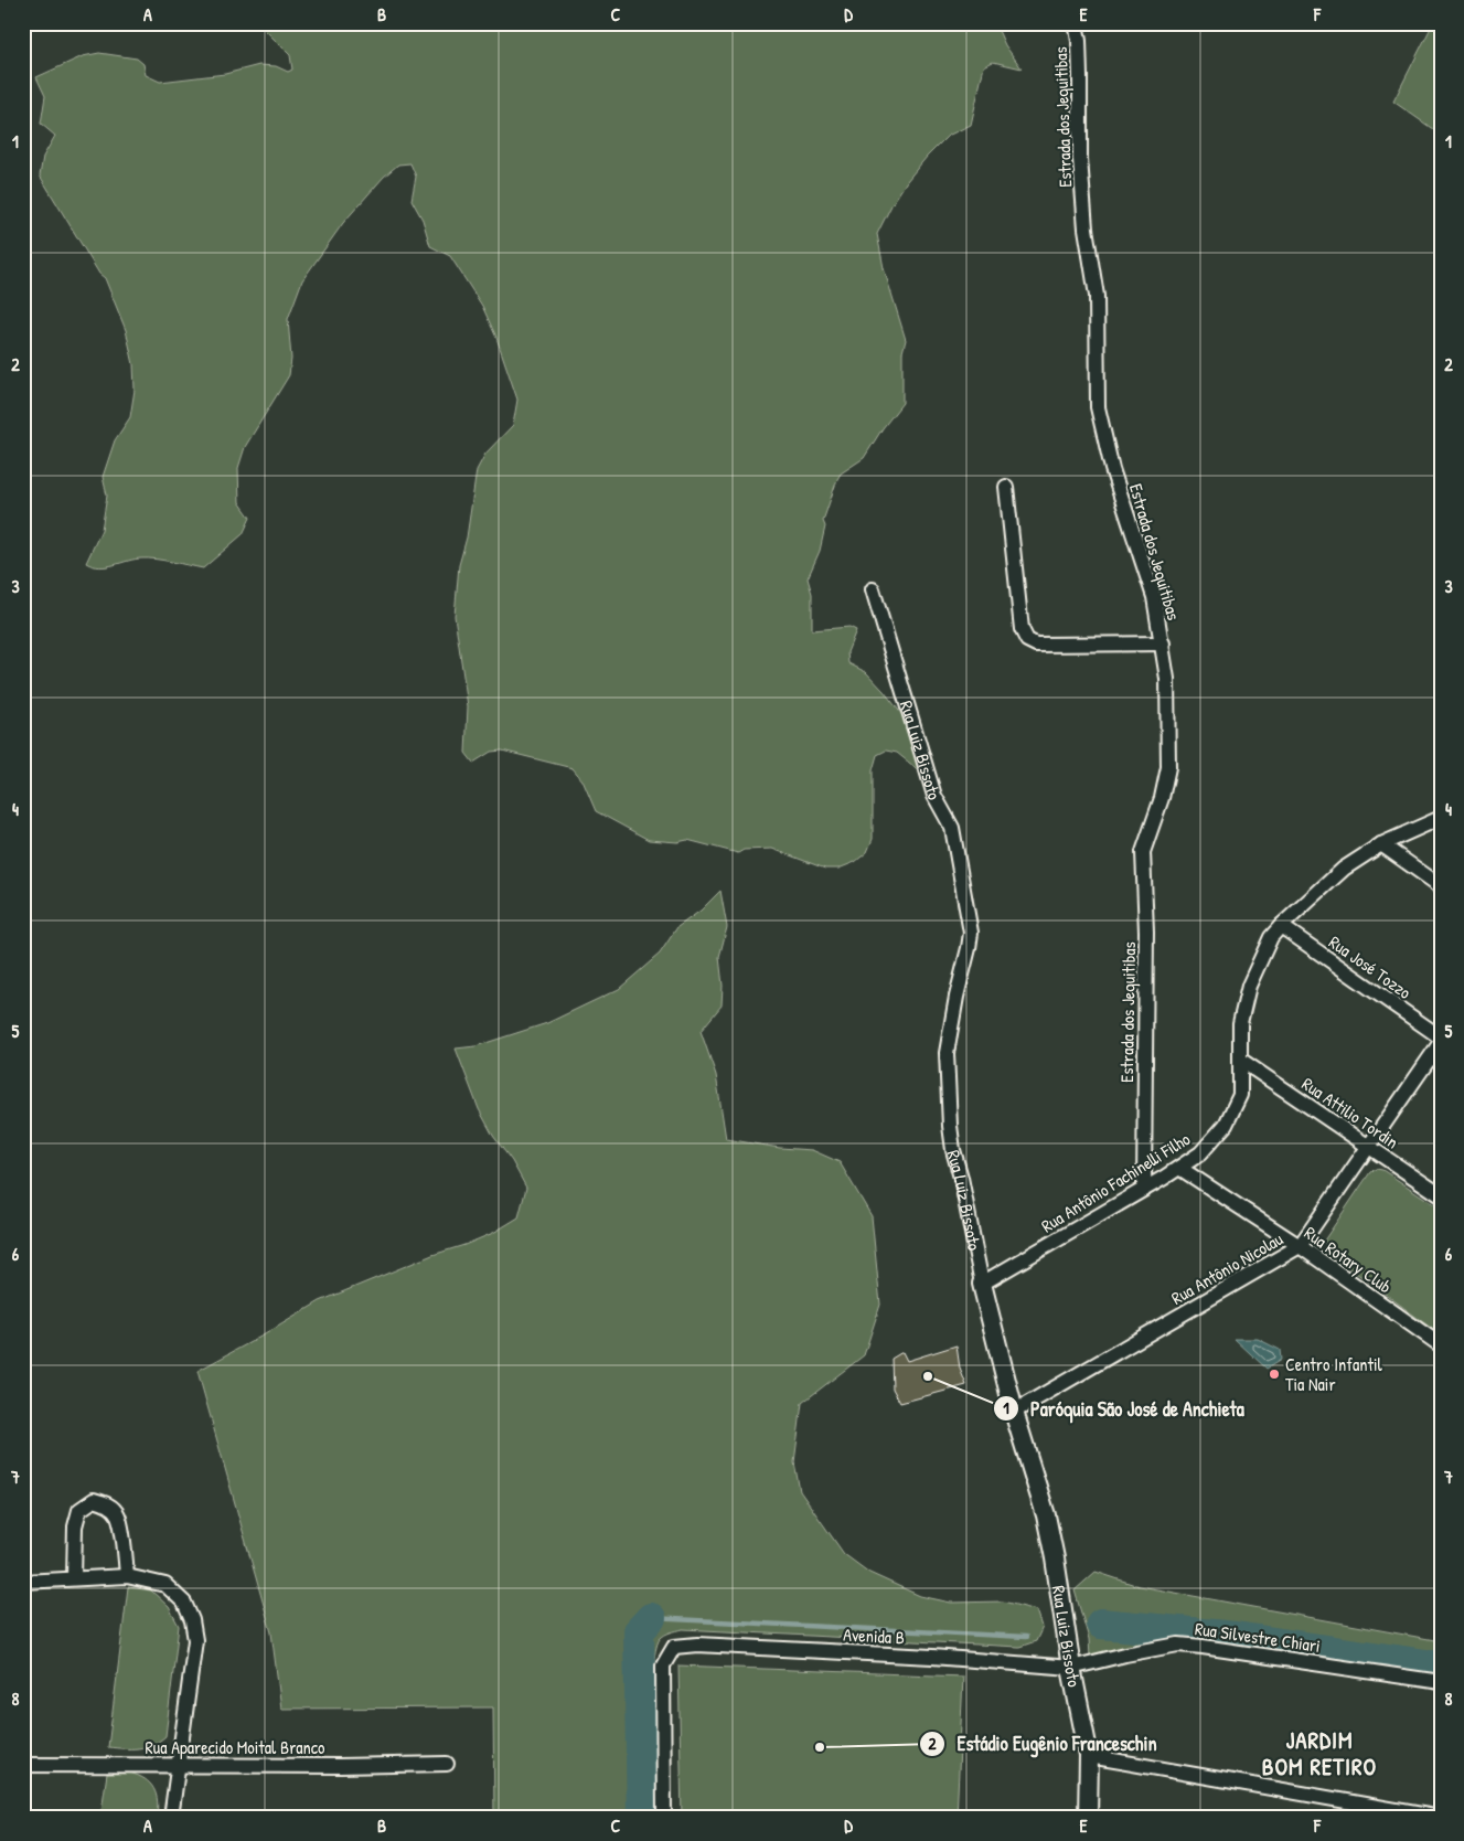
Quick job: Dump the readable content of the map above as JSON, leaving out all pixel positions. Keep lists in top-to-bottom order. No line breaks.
{"streets":{"street":["Estrada dos Jequitibas","Rua Luiz Bissoto","Rua José Tozzo","Rua Attilio Tordin","Rua Antônio Fachinelli Filho","Rua Rotary Club","Rua Antônio Nicolau","Avenida B","Rua Silvestre Chiari","Rua Aparecido Moital Branco"]},"crossings":[["Estrada dos Jequitibas","Rua Antônio Fachinelli Filho"],["Rua Luiz Bissoto","Rua Antônio Fachinelli Filho"],["Rua Luiz Bissoto","Rua Antônio Nicolau"],["Rua Luiz Bissoto","Avenida B"],["Rua Luiz Bissoto","Rua Silvestre Chiari"],["Rua José Tozzo","Rua Antônio Fachinelli Filho"],["Rua Attilio Tordin","Rua Antônio Fachinelli Filho"],["Rua Attilio Tordin","Rua Antônio Nicolau"],["Rua Antônio Fachinelli Filho","Rua Rotary Club"],["Rua Rotary Club","Rua Antônio Nicolau"],["Avenida B","Rua Silvestre Chiari"]],"districts":["JARDIM BOM RETIRO"],"places":["Centro Infantil Tia Nair","Paróquia São José de Anchieta","Estádio Eugênio Franceschin"],"grid":{"columns":["A","B","C","D","E","F"],"rows":["1","2","3","4","5","6","7","8"]}}
